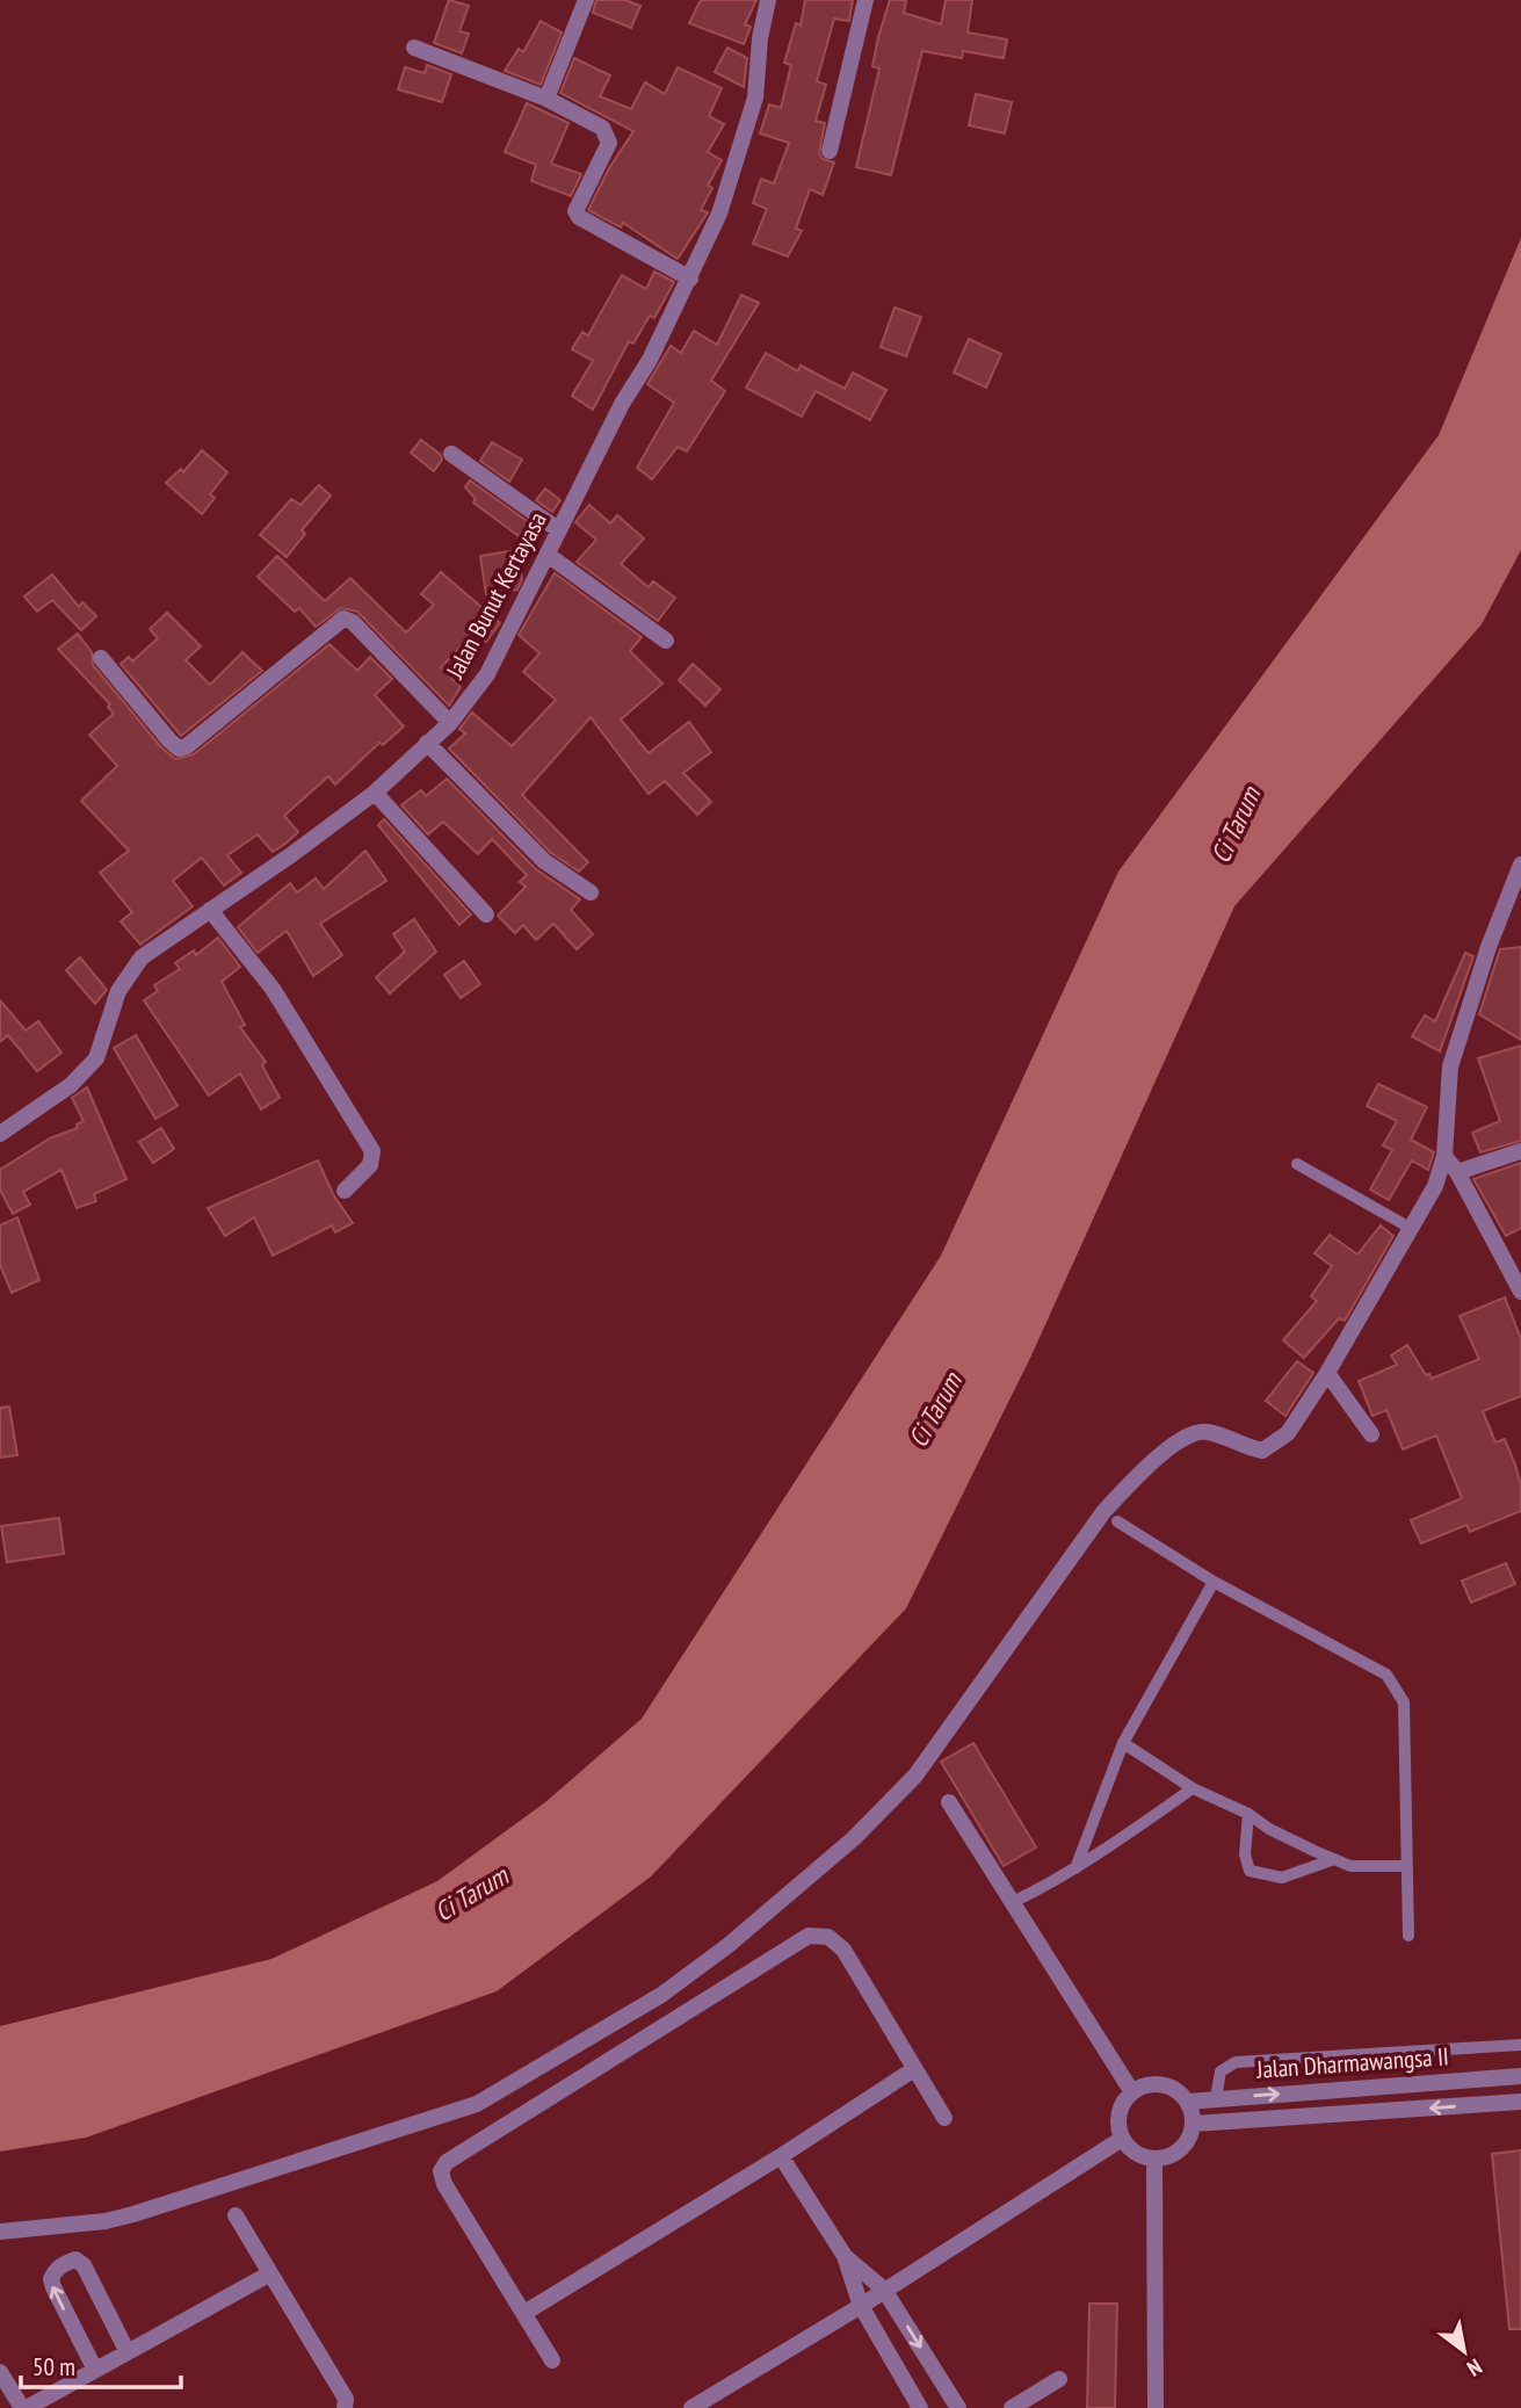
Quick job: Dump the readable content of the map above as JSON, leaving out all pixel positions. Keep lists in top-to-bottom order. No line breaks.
{"streets":{"street":["Jalan Bunut Kertayasa","Jalan Dharmawangsa II"]},"water":["Ci Tarum"],"scale_bar":"50 m","north":"bottom right"}
